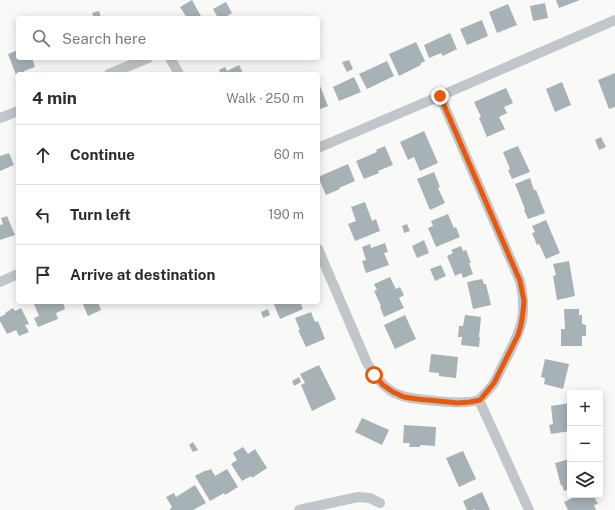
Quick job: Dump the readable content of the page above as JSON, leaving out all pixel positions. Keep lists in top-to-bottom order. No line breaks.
{"page":{"search":"Search here","heading":["4 min","Walk · 250 m"],"list":[["Continue","60 m"],["Turn left","190 m"],"Arrive at destination"],"map_buttons":["+","−"]}}
